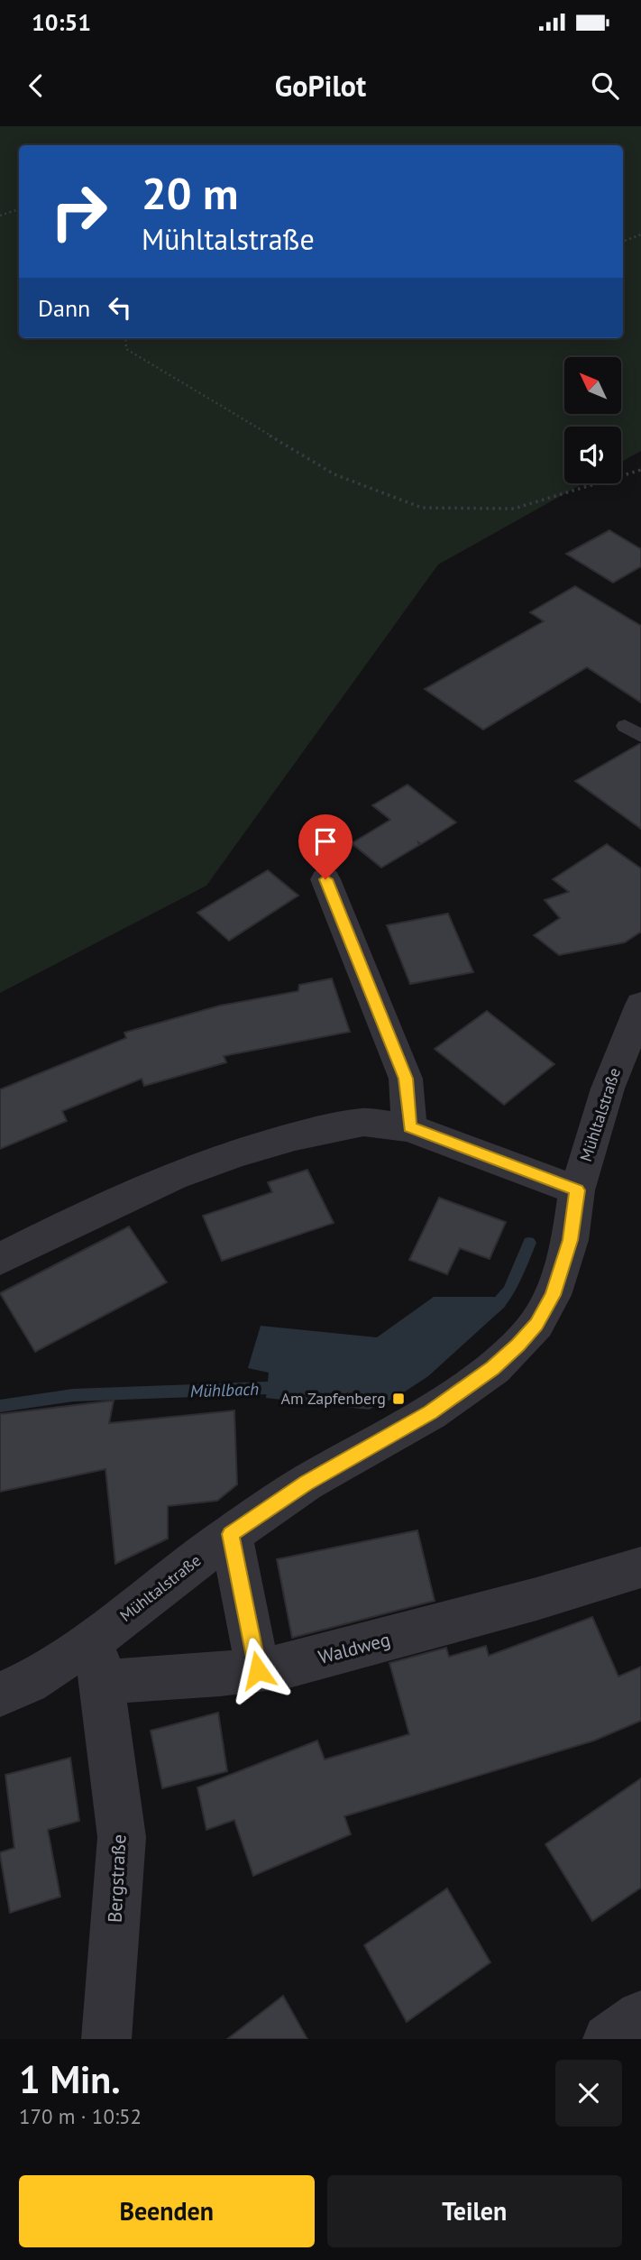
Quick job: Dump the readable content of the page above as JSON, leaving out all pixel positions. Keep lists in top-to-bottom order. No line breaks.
{"streets":{"street":["Mühltalstraße","Waldweg","Bergstraße"]},"crossings":[["Mühltalstraße","Waldweg"],["Mühltalstraße","Bergstraße"],["Waldweg","Bergstraße"]],"water":["Mühlbach"],"places":{"transit":["Am Zapfenberg"]},"north":"top left","page":{"status":"10:51","header":"GoPilot","turn":["20 m","Mühltalstraße"],"then":"Dann","heading":["1 Min.","170 m · 10:52"],"buttons":["Beenden","Teilen"]}}
